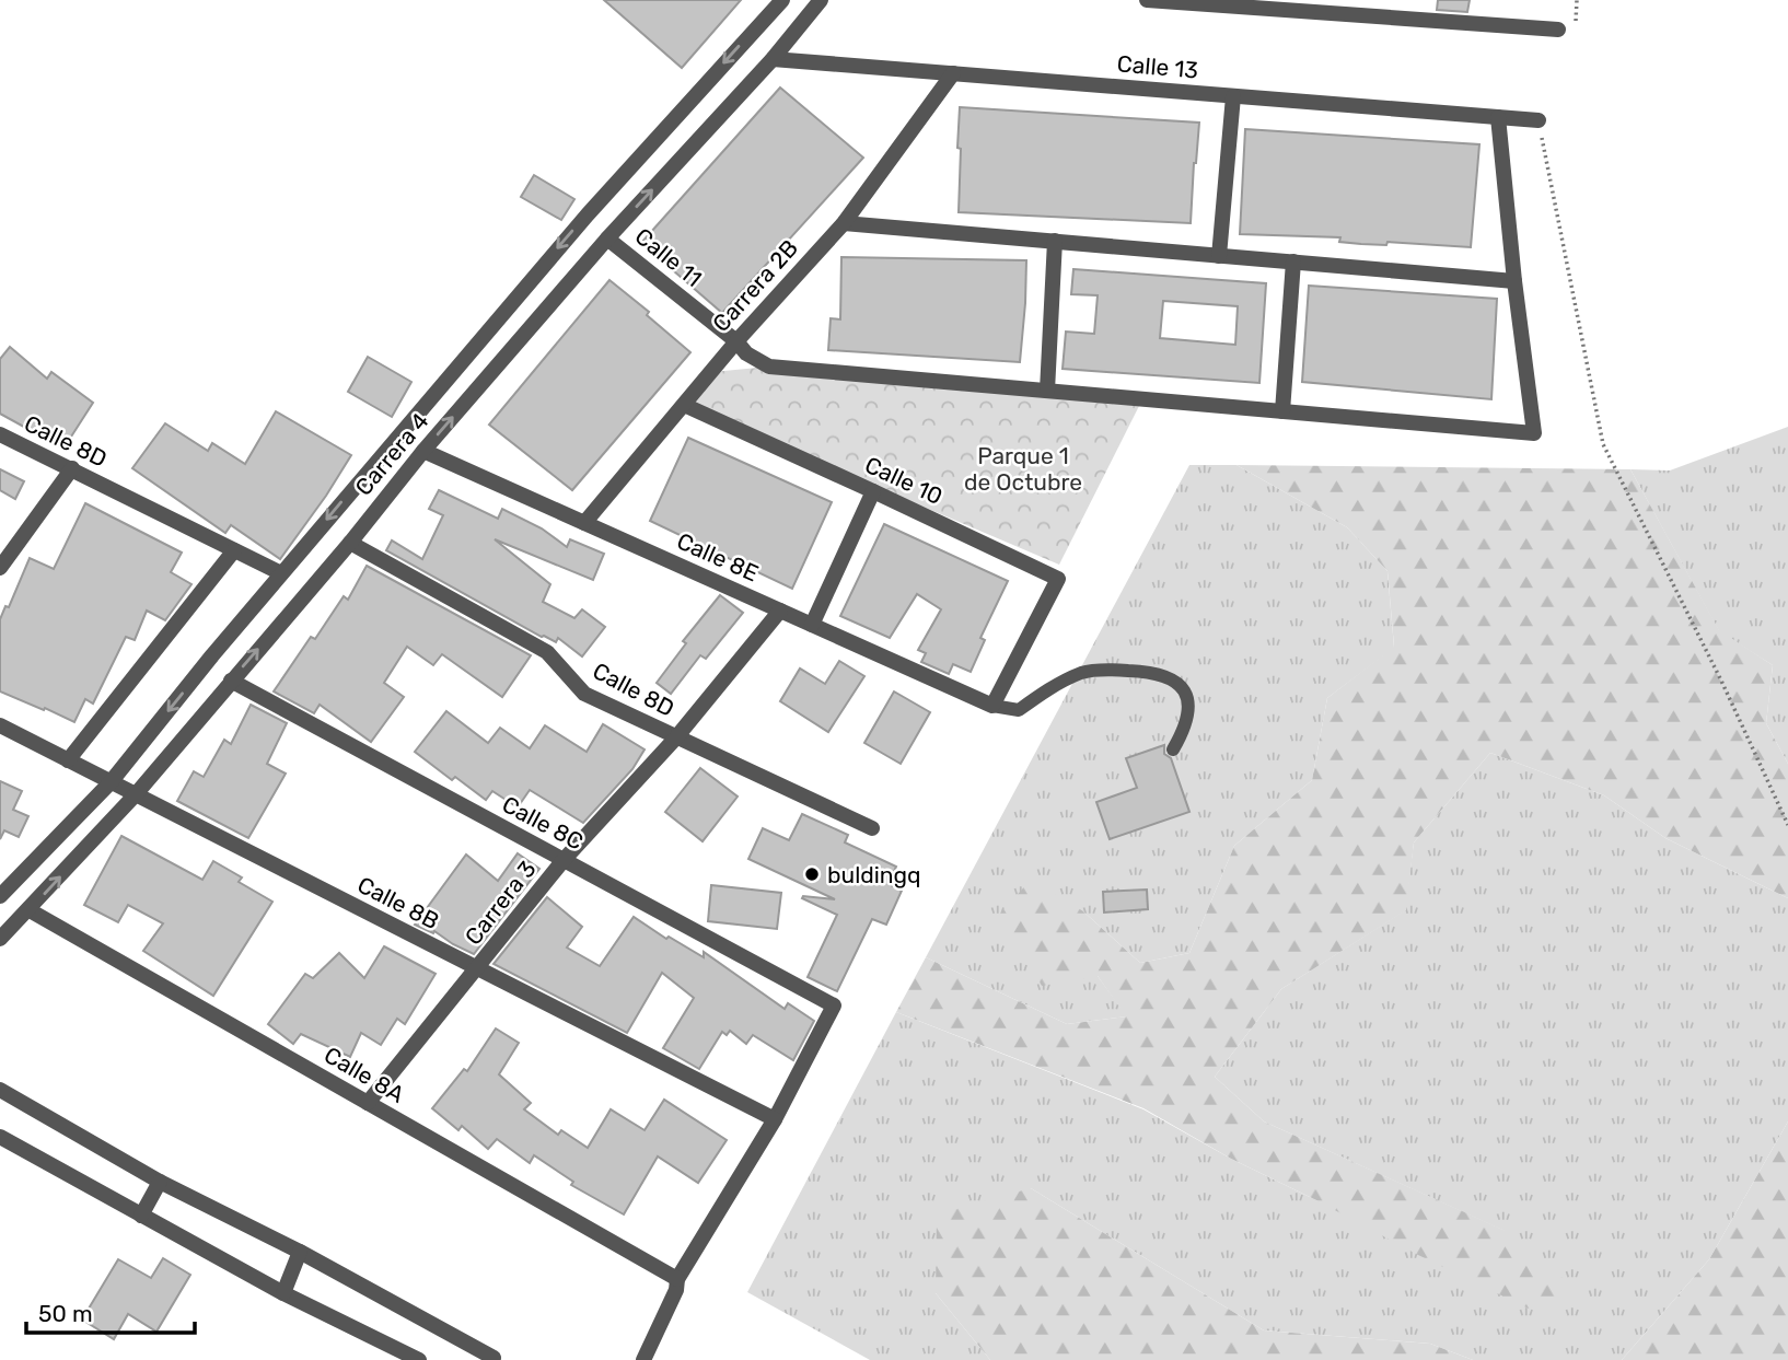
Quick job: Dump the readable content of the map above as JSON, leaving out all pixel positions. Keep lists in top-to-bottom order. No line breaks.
{"streets":{"street":["Calle 13","Calle 11","Carrera 2B","Calle 8D","Carrera 4","Calle 10","Calle 8E","Calle 8C","Calle 8B","Carrera 3","Calle 8A"]},"crossings":[["Calle 13","Carrera 2B"],["Calle 13","Carrera 4"],["Calle 11","Carrera 2B"],["Calle 11","Carrera 4"],["Carrera 2B","Calle 10"],["Carrera 2B","Calle 8E"],["Calle 8D","Carrera 4"],["Calle 8D","Carrera 3"],["Carrera 4","Calle 8E"],["Carrera 4","Calle 8C"],["Carrera 4","Calle 8B"],["Carrera 4","Calle 8A"],["Calle 10","Calle 8E"],["Calle 8E","Carrera 3"],["Calle 8C","Calle 8B"],["Calle 8C","Carrera 3"],["Calle 8B","Carrera 3"],["Carrera 3","Calle 8A"]],"parks":["Parque 1 de Octubre"],"places":["buldingq"],"scale_bar":"50 m"}
